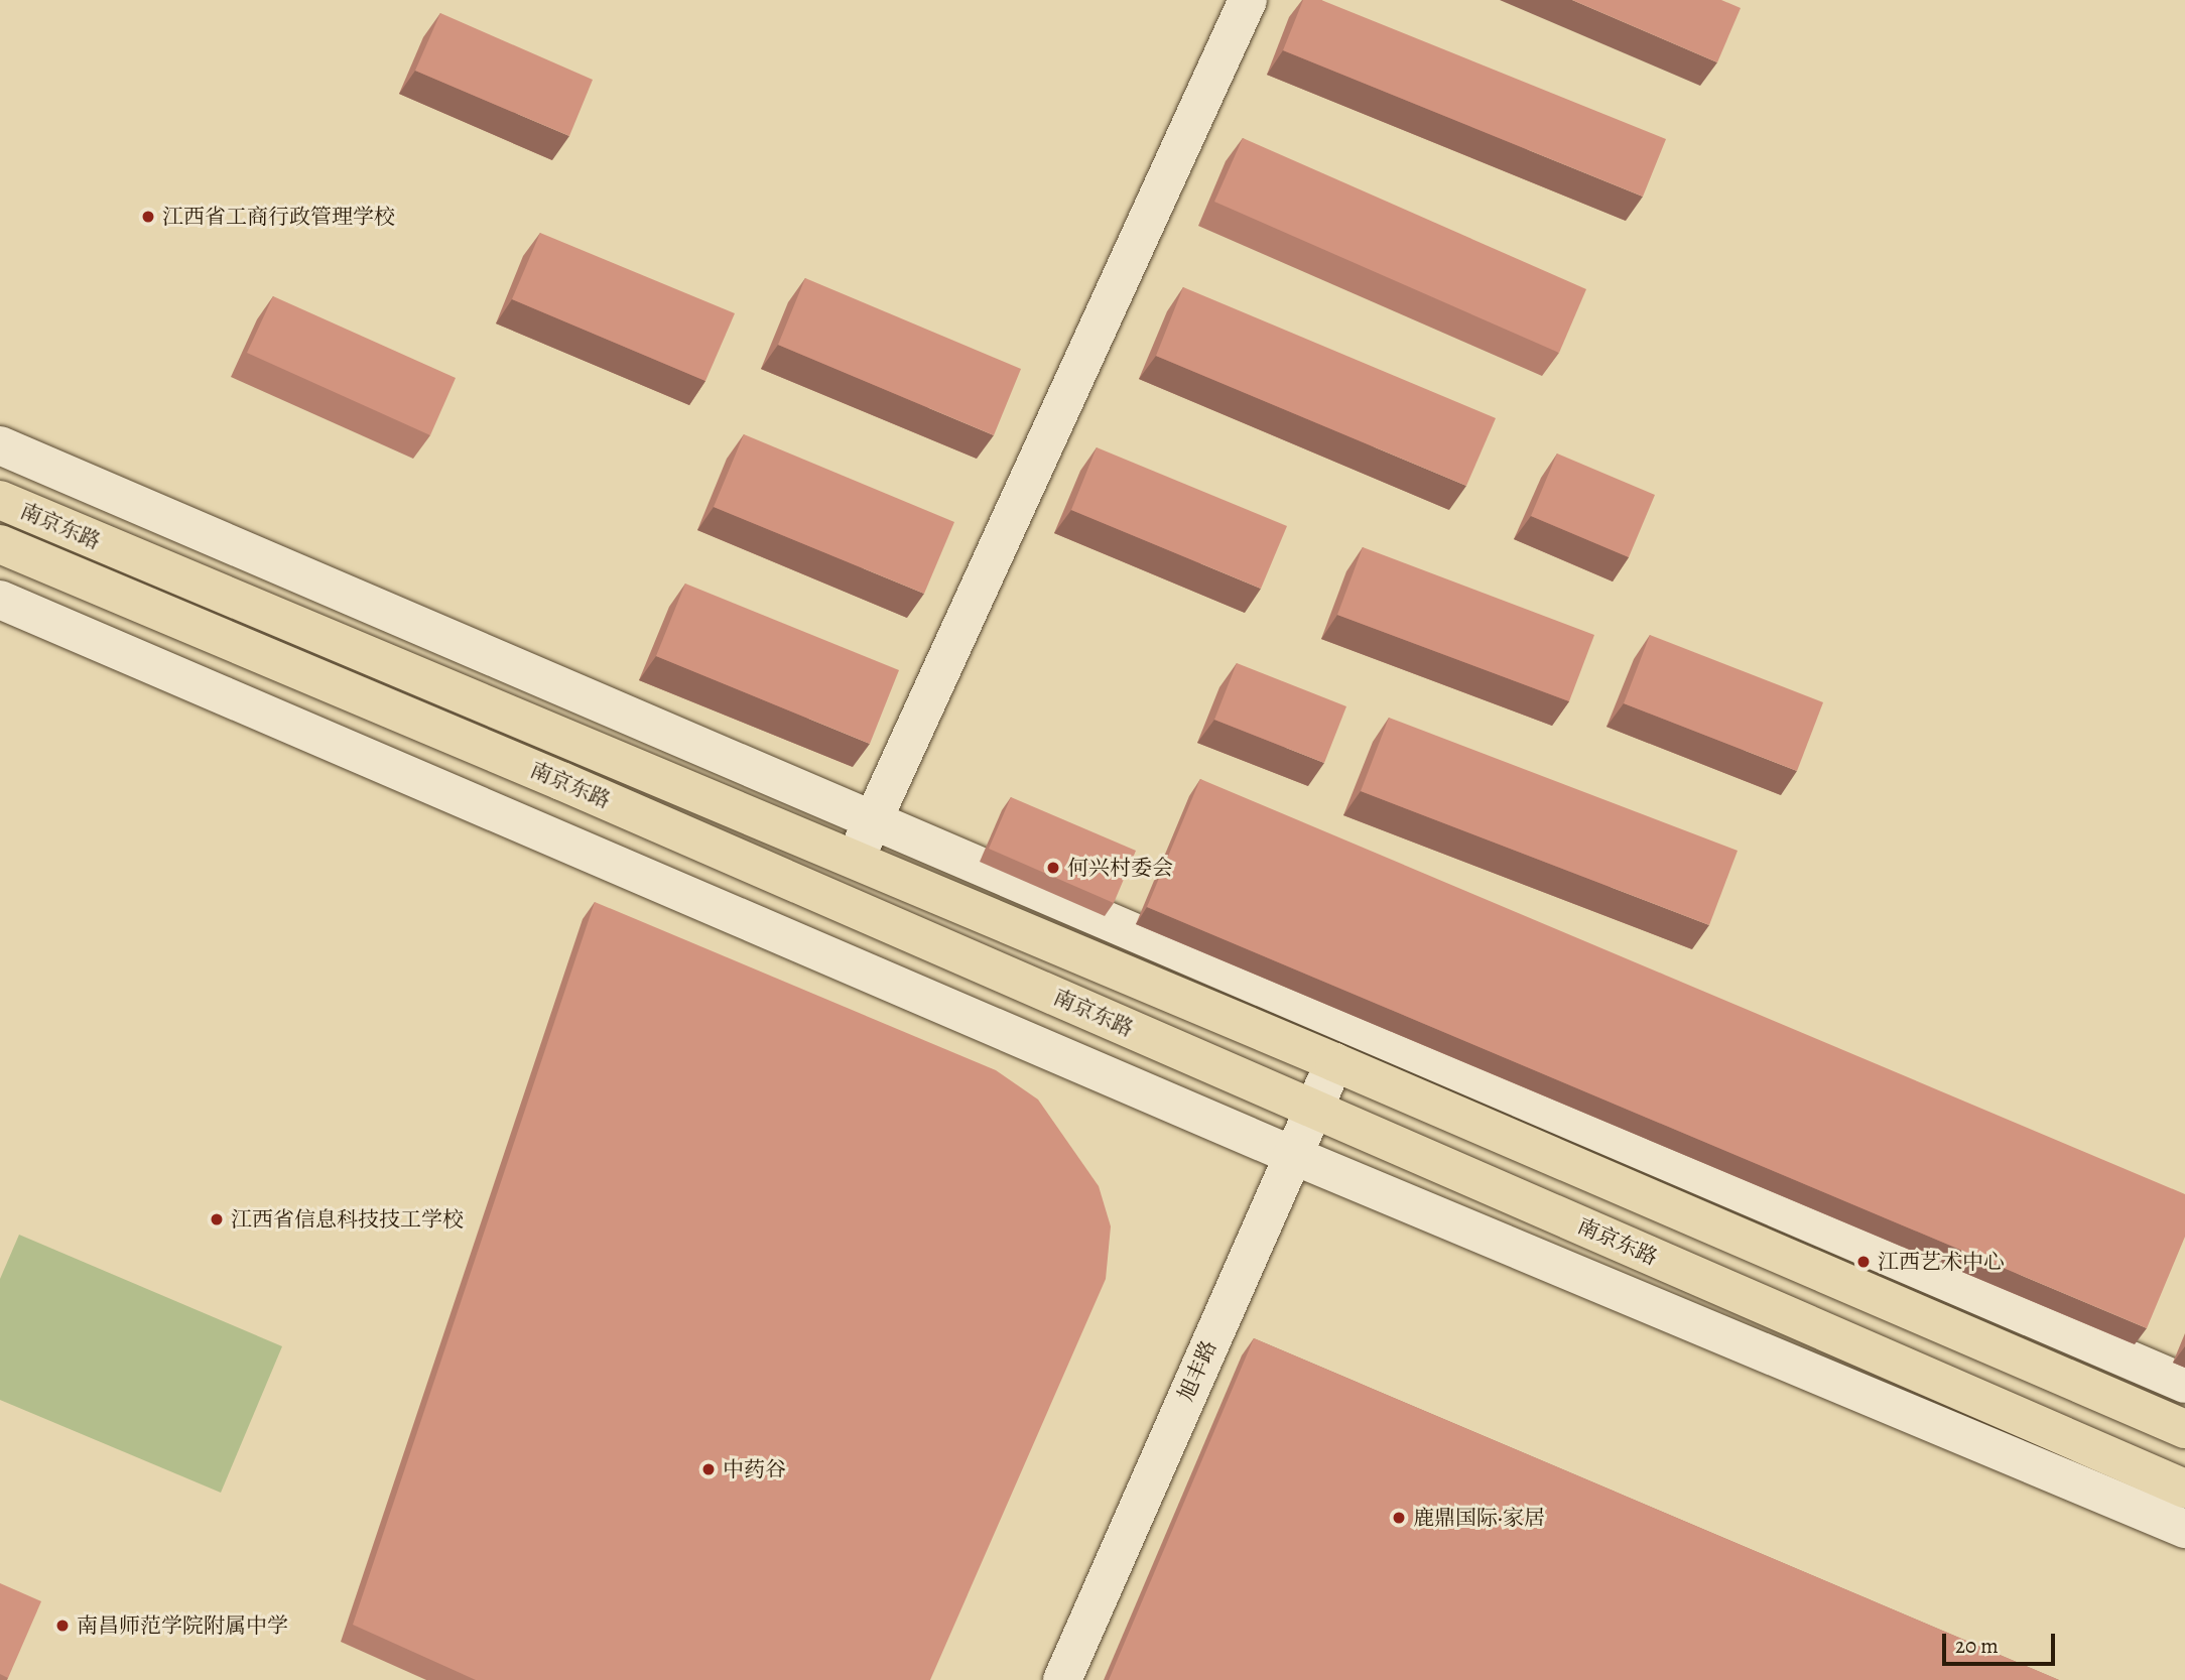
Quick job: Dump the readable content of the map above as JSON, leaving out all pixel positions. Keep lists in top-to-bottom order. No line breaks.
{"streets":{"main road":["南京东路"],"street":["旭丰路"]},"crossings":[["南京东路","旭丰路"]],"places":["江西省工商行政管理学校","何兴村委会","江西省信息科技技工学校","江西艺术中心","中药谷","鹿鼎国际·家居","南昌师范学院附属中学"],"scale_bar":"20 m"}
